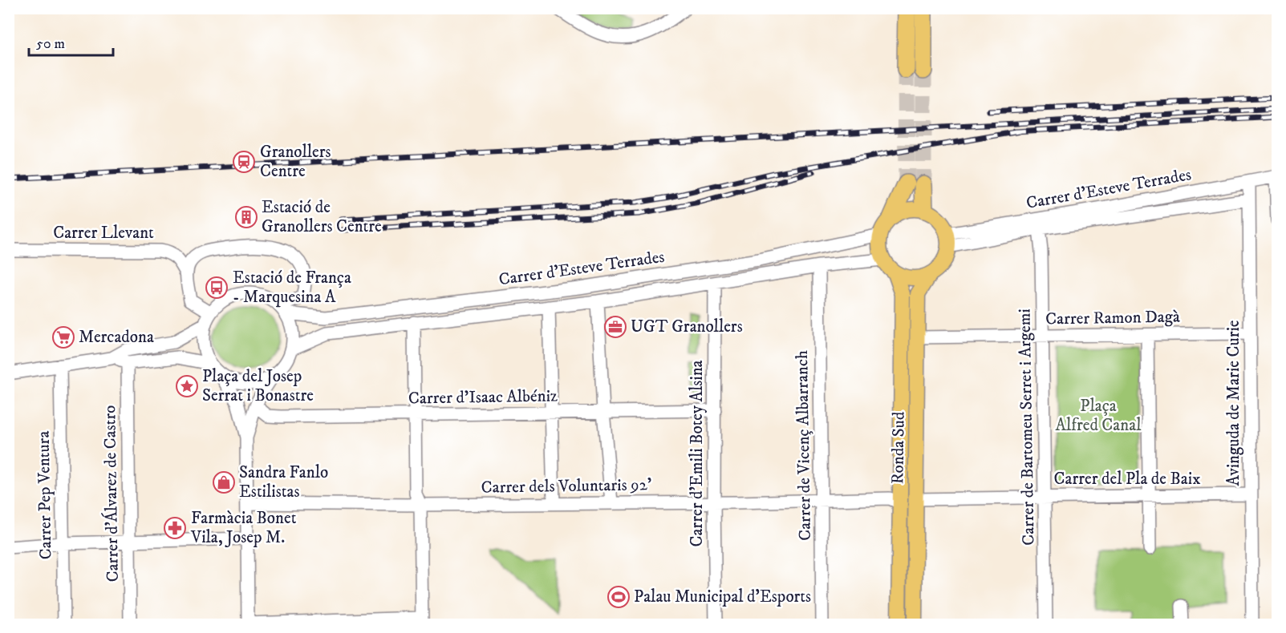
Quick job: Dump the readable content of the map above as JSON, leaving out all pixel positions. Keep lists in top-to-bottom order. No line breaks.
{"streets":{"main road":["Ronda Sud"],"street":["Carrer d'Esteve Terrades","Carrer Llevant","Carrer Ramon Dagà","Carrer d'Isaac Albéniz","Avinguda de Marie Curie","Carrer de Bartomeu Serret i Argemi","Carrer de Vicenç Albarranch","Carrer d'Emili Botey Alsina","Carrer del Pla de Baix","Carrer dels Voluntaris 92'","Carrer d'Álvarez de Castro","Carrer Pep Ventura"]},"crossings":[["Carrer d'Esteve Terrades","Carrer Llevant"],["Carrer d'Esteve Terrades","Avinguda de Marie Curie"],["Carrer d'Esteve Terrades","Carrer de Bartomeu Serret i Argemi"],["Carrer d'Esteve Terrades","Carrer de Vicenç Albarranch"],["Carrer d'Esteve Terrades","Ronda Sud"],["Carrer d'Esteve Terrades","Carrer d'Emili Botey Alsina"],["Carrer Ramon Dagà","Avinguda de Marie Curie"],["Carrer Ramon Dagà","Carrer de Bartomeu Serret i Argemi"],["Carrer Ramon Dagà","Ronda Sud"],["Carrer d'Isaac Albéniz","Carrer d'Emili Botey Alsina"],["Avinguda de Marie Curie","Carrer del Pla de Baix"],["Carrer de Bartomeu Serret i Argemi","Carrer del Pla de Baix"],["Ronda Sud","Carrer del Pla de Baix"],["Carrer d'Emili Botey Alsina","Carrer dels Voluntaris 92'"]],"parks":["Plaça Alfred Canal"],"places":{"station":["Granollers Centre"],"building":["Estació de Granollers Centre"],"bus stop":["Estació de França - Marquesina A"],"office":["UGT Granollers"],"supermarket":["Mercadona"],"place":["Plaça del Josep Serrat i Bonastre"],"shop":["Sandra Fanlo Estilistas"],"pharmacy":["Farmàcia Bonet Vila, Josep M."],"sports":["Palau Municipal d'Esports"]},"scale_bar":"50 m"}
